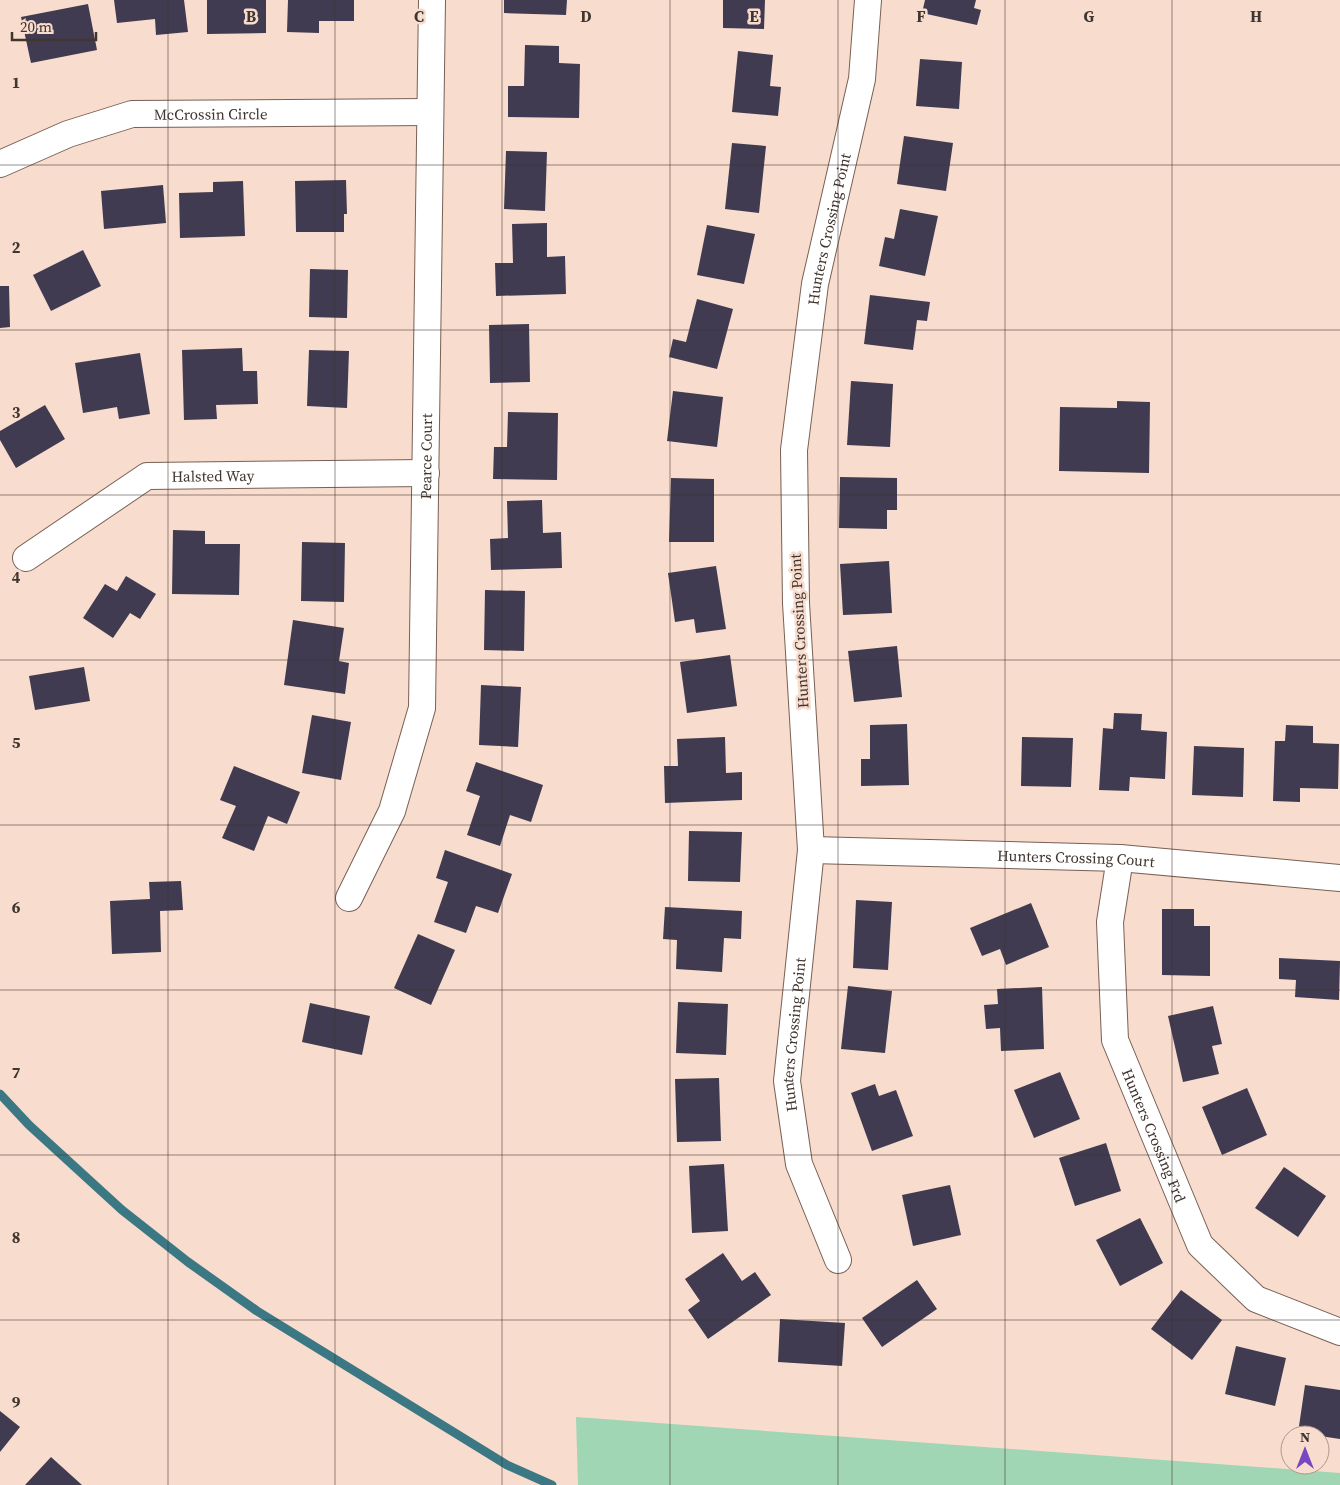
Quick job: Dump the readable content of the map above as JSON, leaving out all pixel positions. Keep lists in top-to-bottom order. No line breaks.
{"streets":{"street":["McCrossin Circle","Hunters Crossing Point","Pearce Court","Halsted Way","Hunters Crossing Court","Hunters Crossing Frd"]},"crossings":[["McCrossin Circle","Pearce Court"],["Hunters Crossing Point","Hunters Crossing Court"],["Pearce Court","Halsted Way"],["Hunters Crossing Court","Hunters Crossing Frd"]],"scale_bar":"20 m","north":"top","grid":{"columns":["B","C","D","E","F","G","H"],"rows":["1","2","3","4","5","6","7","8","9"]}}
